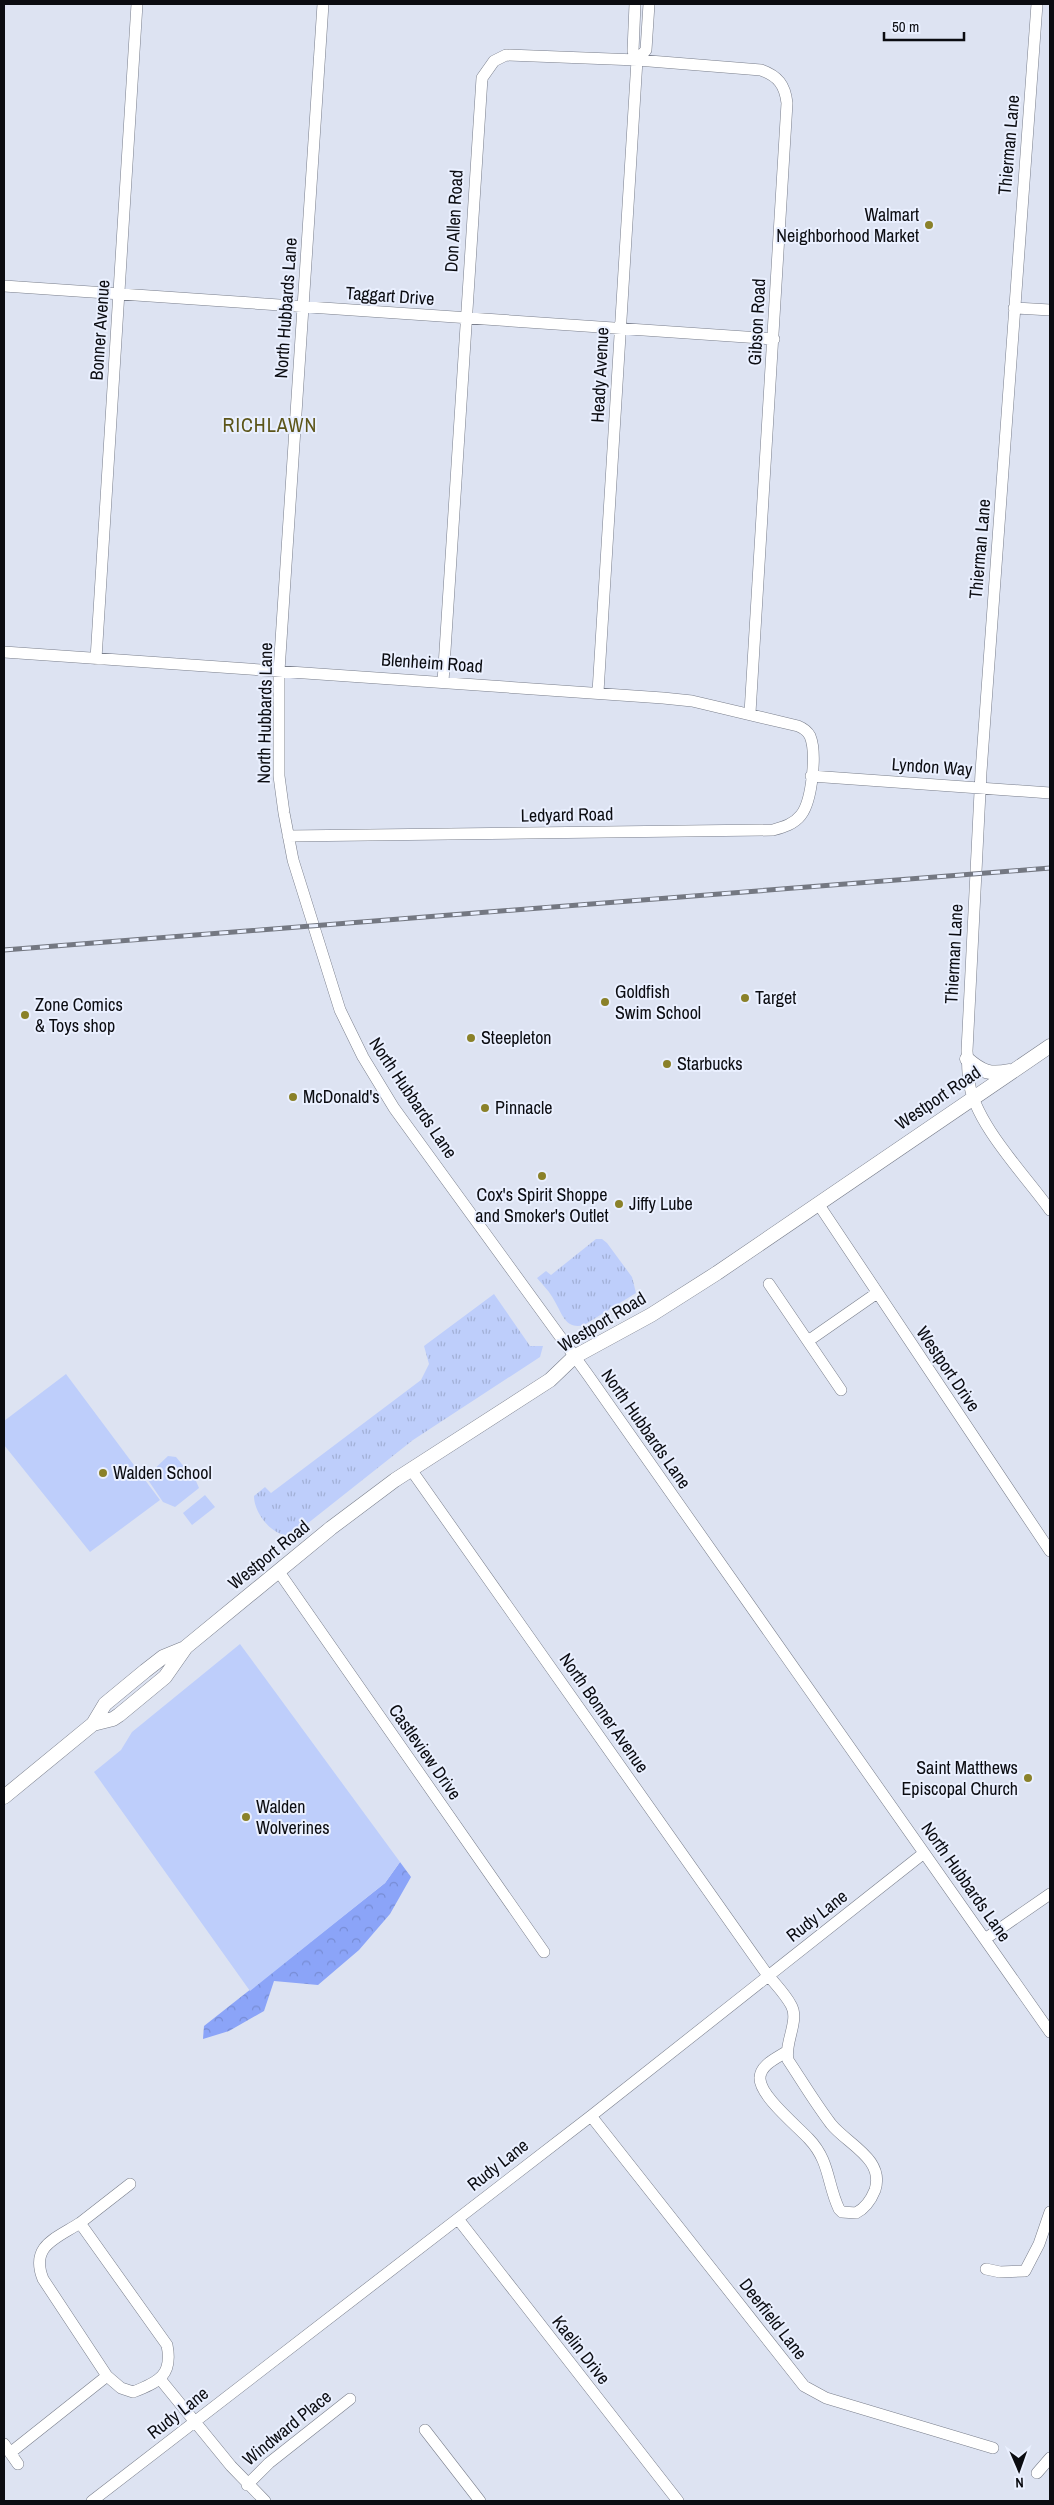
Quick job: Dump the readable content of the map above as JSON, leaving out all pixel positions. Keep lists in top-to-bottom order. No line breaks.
{"streets":{"main road":["Westport Road"],"street":["Thierman Lane","Don Allen Road","Taggart Drive","North Hubbards Lane","Gibson Road","Bonner Avenue","Heady Avenue","Blenheim Road","Lyndon Way","Ledyard Road","Westport Drive","North Bonner Avenue","Castleview Drive","Rudy Lane","Deerfield Lane","Kaelin Drive","Windward Place"]},"crossings":[["Thierman Lane","Lyndon Way"],["Thierman Lane","Westport Road"],["Don Allen Road","Taggart Drive"],["Don Allen Road","Gibson Road"],["Don Allen Road","Heady Avenue"],["Don Allen Road","Blenheim Road"],["Taggart Drive","North Hubbards Lane"],["Taggart Drive","Gibson Road"],["Taggart Drive","Bonner Avenue"],["Taggart Drive","Heady Avenue"],["North Hubbards Lane","Blenheim Road"],["North Hubbards Lane","Ledyard Road"],["North Hubbards Lane","Westport Road"],["North Hubbards Lane","Rudy Lane"],["Gibson Road","Heady Avenue"],["Gibson Road","Blenheim Road"],["Bonner Avenue","Blenheim Road"],["Heady Avenue","Blenheim Road"],["Blenheim Road","Lyndon Way"],["Blenheim Road","Ledyard Road"],["Lyndon Way","Ledyard Road"],["Westport Road","Westport Drive"],["Westport Road","North Bonner Avenue"],["Westport Road","Castleview Drive"],["North Bonner Avenue","Rudy Lane"],["Rudy Lane","Deerfield Lane"],["Rudy Lane","Kaelin Drive"]],"districts":["RICHLAWN"],"places":["Walmart Neighborhood Market","Target","Goldfish Swim School","Zone Comics & Toys shop","Steepleton","Starbucks","McDonald's","Pinnacle","Cox's Spirit Shoppe and Smoker's Outlet","Jiffy Lube","Walden School","Saint Matthews Episcopal Church","Walden Wolverines"],"scale_bar":"50 m","north":"bottom"}
